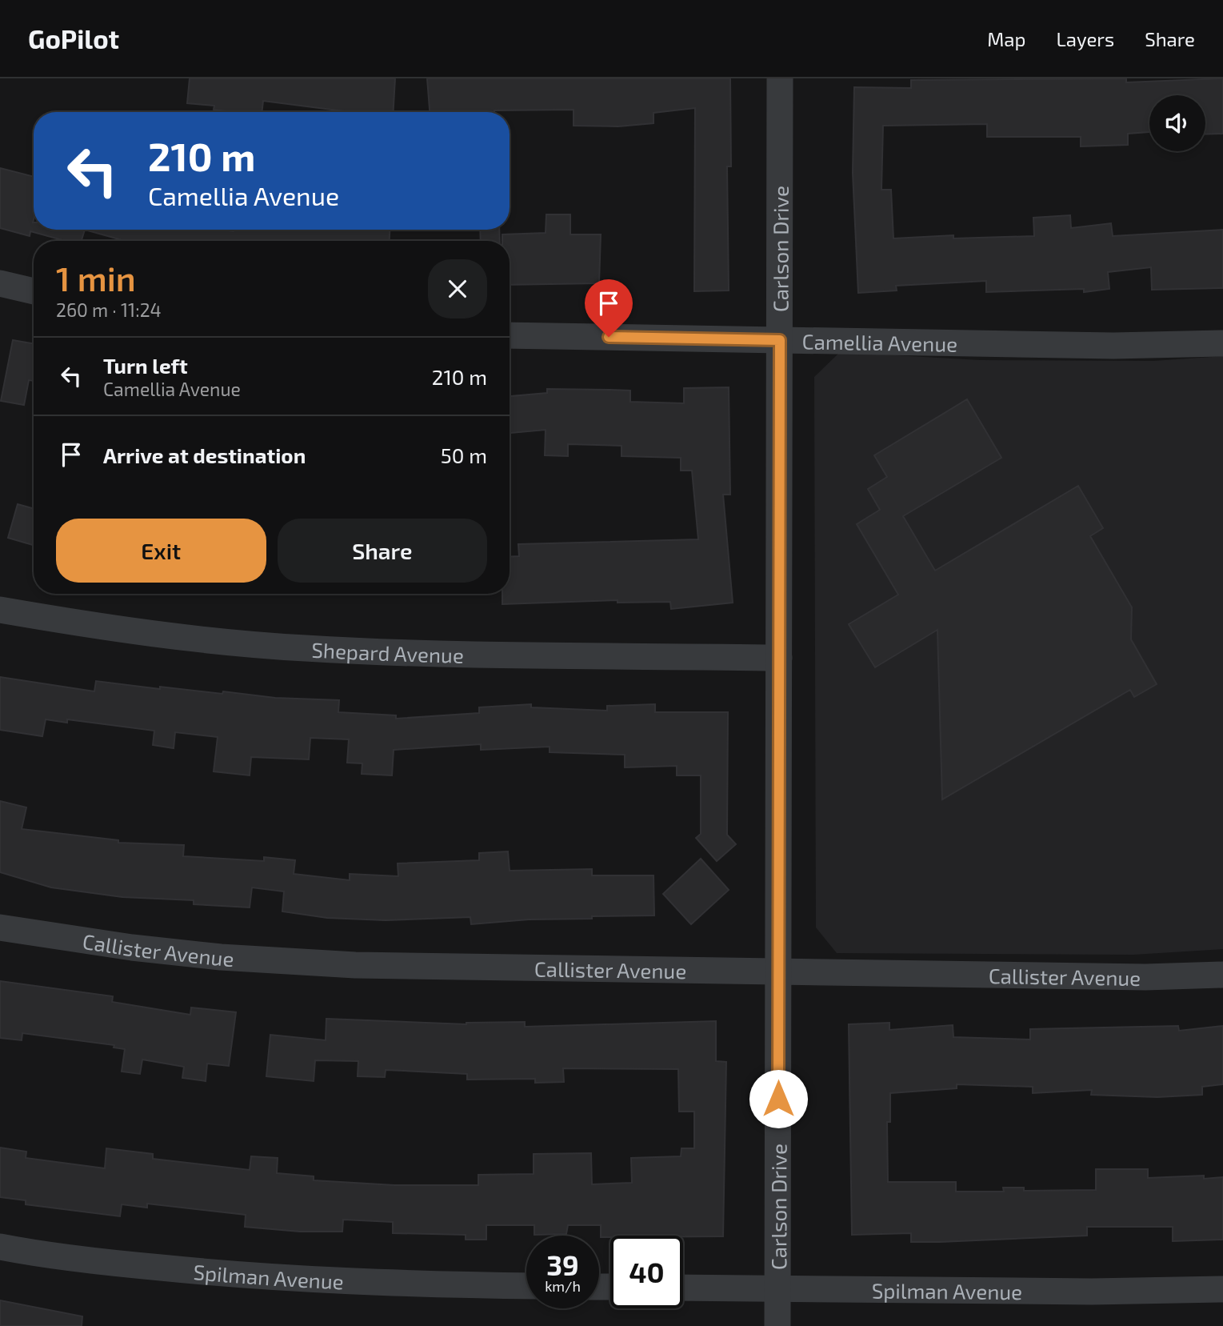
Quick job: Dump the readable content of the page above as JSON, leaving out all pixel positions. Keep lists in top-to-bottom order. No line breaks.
{"streets":{"street":["Carlson Drive","Camellia Avenue","Shepard Avenue","Callister Avenue","Spilman Avenue"]},"crossings":[["Carlson Drive","Camellia Avenue"],["Carlson Drive","Shepard Avenue"],["Carlson Drive","Callister Avenue"],["Carlson Drive","Spilman Avenue"]],"page":{"header":"GoPilot","nav":["Map","Layers","Share"],"turn":["210 m","Camellia Avenue"],"heading":["1 min","260 m · 11:24"],"list":[{"name":"Turn left","note":"Camellia Avenue","value":"210 m"},{"name":"Arrive at destination","value":"50 m"}],"buttons":["Exit","Share"],"speed":"39 km/h","limit":"40"}}
